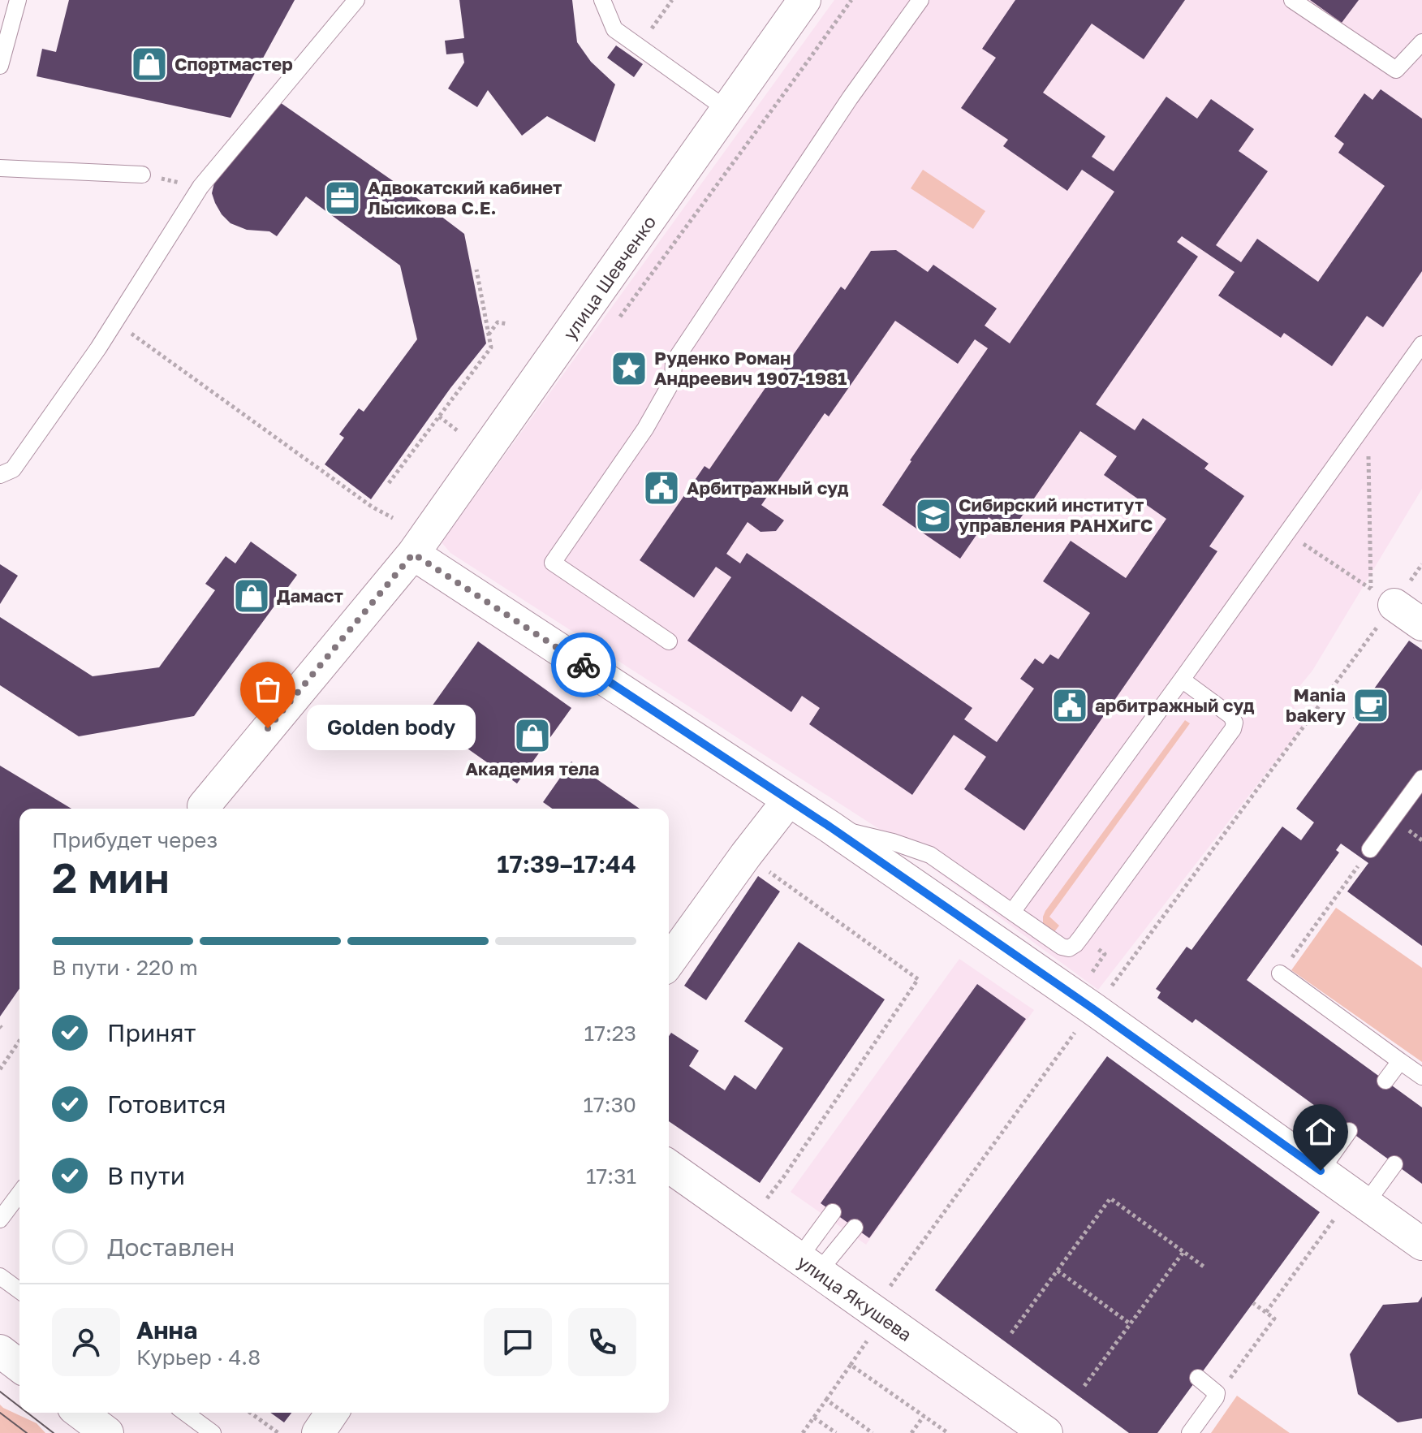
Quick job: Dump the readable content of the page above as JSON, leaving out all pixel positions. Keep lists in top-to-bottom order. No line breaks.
{"streets":{"street":["улица Шевченко","улица Якушева"]},"places":{"shop":["Спортмастер","Дамаст","Академия тела"],"office":["Адвокатский кабинет Лысикова С.Е."],"place":["Руденко Роман Андреевич 1907-1981"],"public building":["Арбитражный суд","арбитражный суд"],"school or university":["Сибирский институт управления РАНХиГС"],"cafe":["Mania bakery"],"other":["Golden body"]},"page":{"bubble":"Golden body","heading":["2 мин","Прибудет через","17:39–17:44"],"panel":["Анна","Курьер · 4.8"],"bar":"В пути · 220 m","list":[["Принят","17:23"],["Готовится","17:30"],["В пути","17:31"],"Доставлен"]}}
